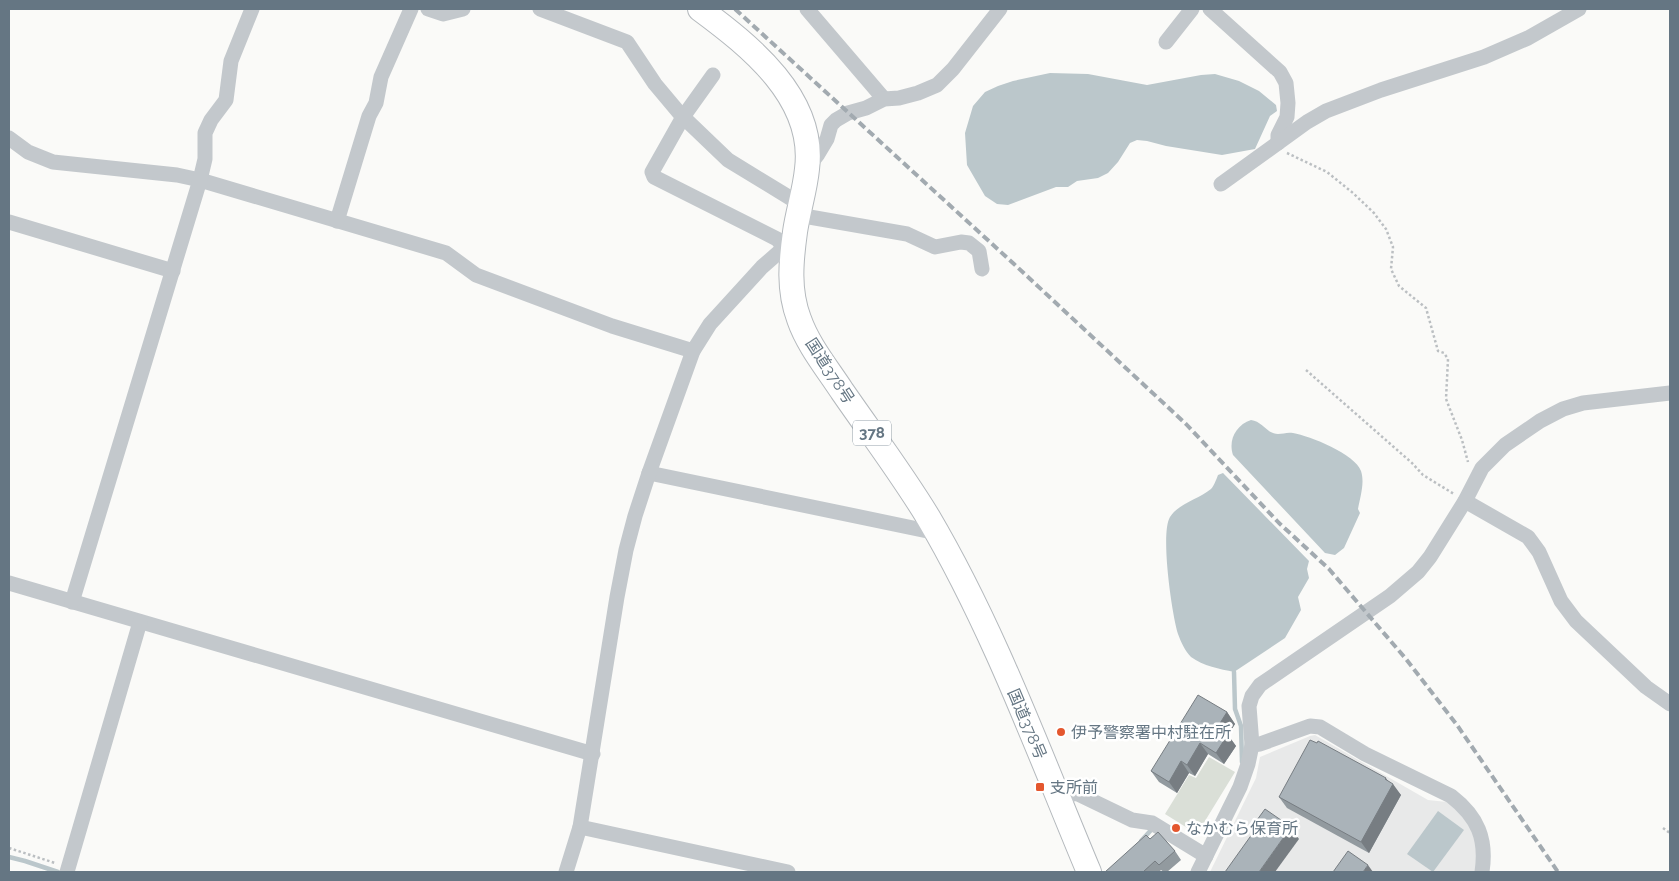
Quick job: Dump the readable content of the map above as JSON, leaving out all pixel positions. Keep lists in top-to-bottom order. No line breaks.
{"streets":{"highway":["国道378号","378"]},"places":{"other":["伊予警察署中村駐在所","なかむら保育所"],"transit":["支所前"]}}
